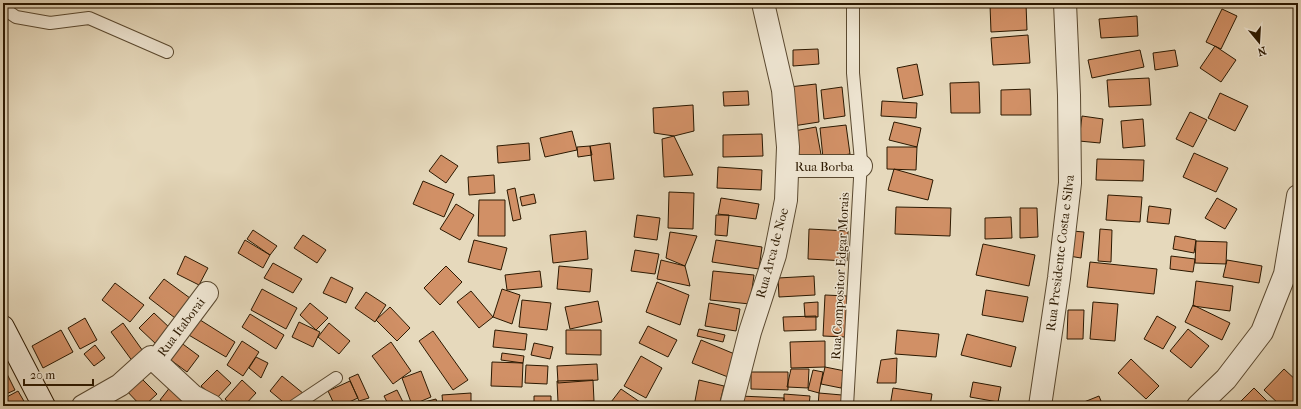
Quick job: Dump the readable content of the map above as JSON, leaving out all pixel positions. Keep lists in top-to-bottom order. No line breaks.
{"streets":{"street":["Rua Borba","Rua Arca de Noe","Rua Presidente Costa e Silva","Rua Itaborai"],"lane":["Rua Compositor Edgar Morais"]},"crossings":[["Rua Borba","Rua Arca de Noe"],["Rua Borba","Rua Compositor Edgar Morais"]],"scale_bar":"20 m","north":"bottom"}
